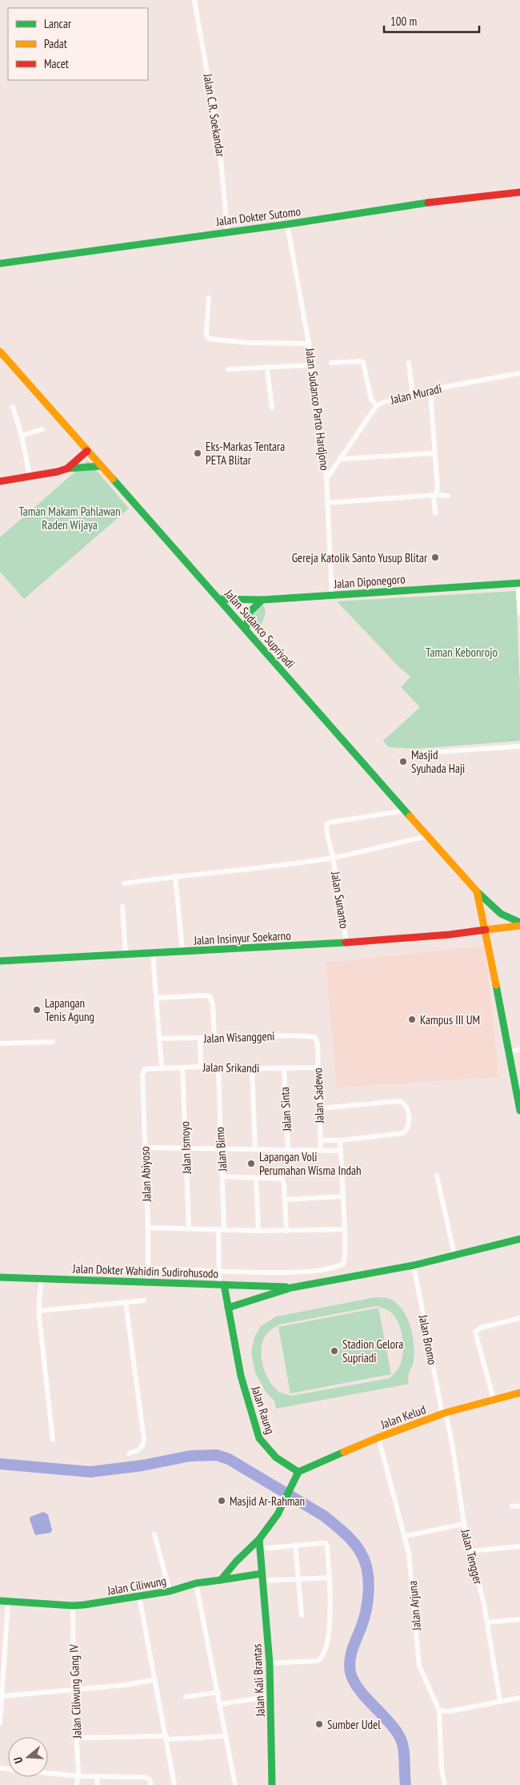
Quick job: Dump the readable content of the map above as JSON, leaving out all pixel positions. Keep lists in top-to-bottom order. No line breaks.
{"streets":{"main road":["Jalan Dokter Sutomo","Jalan Diponegoro","Jalan Sudanco Supriyadi","Jalan Insinyur Soekarno","Jalan Dokter Wahidin Sudirohusodo","Jalan Raung","Jalan Kelud","Jalan Ciliwung","Jalan Kali Brantas"],"street":["Jalan C.R. Soekandar","Jalan Muradi","Jalan Sudanco Parto Hardjono","Jalan Sunanto","Jalan Wisanggeni","Jalan Srikandi","Jalan Sadewo","Jalan Sinta","Jalan Ismoyo","Jalan Bimo","Jalan Abiyoso","Jalan Bromo","Jalan Tengger","Jalan Arjuna","Jalan Ciliwung Gang IV"]},"crossings":[["Jalan C.R. Soekandar","Jalan Dokter Sutomo"],["Jalan Dokter Sutomo","Jalan Sudanco Parto Hardjono"],["Jalan Muradi","Jalan Sudanco Parto Hardjono"],["Jalan Sudanco Parto Hardjono","Jalan Diponegoro"],["Jalan Diponegoro","Jalan Sudanco Supriyadi"],["Jalan Sudanco Supriyadi","Jalan Sunanto"],["Jalan Sudanco Supriyadi","Jalan Insinyur Soekarno"],["Jalan Sunanto","Jalan Insinyur Soekarno"],["Jalan Wisanggeni","Jalan Sadewo"],["Jalan Srikandi","Jalan Sadewo"],["Jalan Srikandi","Jalan Sinta"],["Jalan Srikandi","Jalan Ismoyo"],["Jalan Srikandi","Jalan Bimo"],["Jalan Srikandi","Jalan Abiyoso"],["Jalan Bimo","Jalan Dokter Wahidin Sudirohusodo"],["Jalan Bimo","Jalan Raung"],["Jalan Abiyoso","Jalan Dokter Wahidin Sudirohusodo"],["Jalan Dokter Wahidin Sudirohusodo","Jalan Bromo"],["Jalan Dokter Wahidin Sudirohusodo","Jalan Raung"],["Jalan Bromo","Jalan Kelud"],["Jalan Bromo","Jalan Tengger"],["Jalan Raung","Jalan Kelud"],["Jalan Kelud","Jalan Tengger"],["Jalan Kelud","Jalan Arjuna"],["Jalan Ciliwung","Jalan Kali Brantas"],["Jalan Ciliwung","Jalan Ciliwung Gang IV"]],"parks":["Taman Makam Pahlawan Raden Wijaya","Taman Kebonrojo"],"places":["Eks-Markas Tentara PETA Blitar","Gereja Katolik Santo Yusup Blitar","Masjid Syuhada Haji","Lapangan Tenis Agung","Kampus III UM","Lapangan Voli Perumahan Wisma Indah","Stadion Gelora Supriadi","Masjid Ar-Rahman","Sumber Udel"],"legend":["Lancar","Padat","Macet"],"scale_bar":"100 m","north":"left"}
